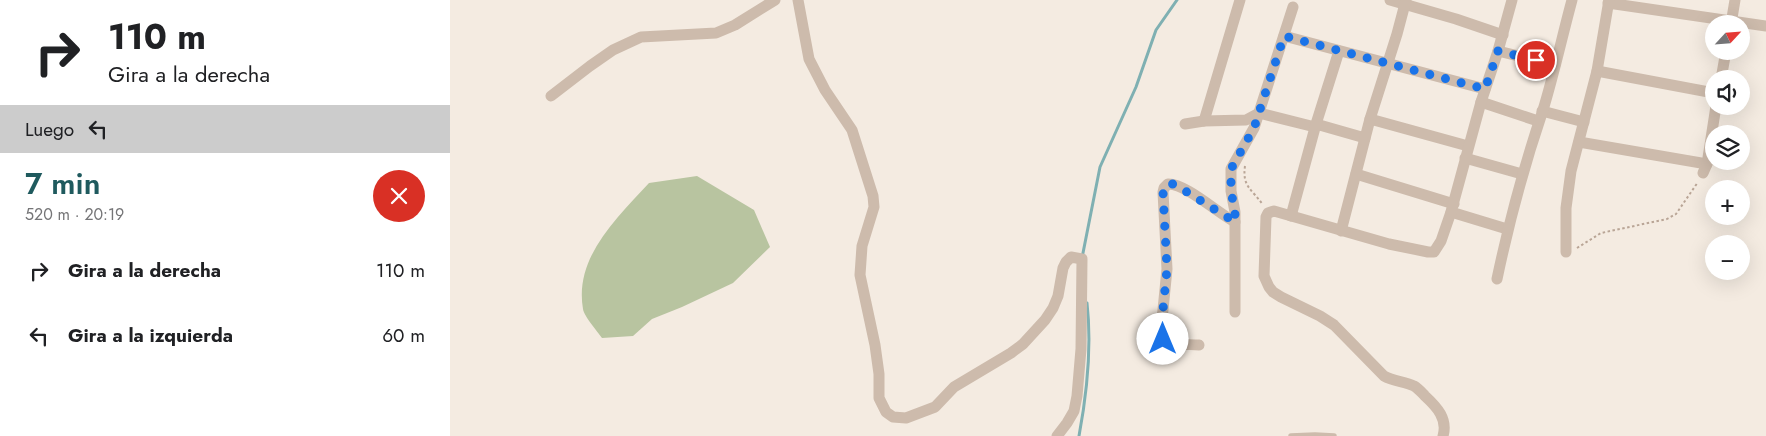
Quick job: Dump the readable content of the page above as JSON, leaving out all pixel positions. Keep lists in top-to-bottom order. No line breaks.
{"north":"top right","page":{"turn":["110 m","Gira a la derecha"],"map_buttons":["+","−"],"then":"Luego","heading":["7 min","520 m · 20:19"],"list":[{"name":"Gira a la derecha","value":"110 m"},{"name":"Gira a la izquierda","value":"60 m"}]}}
